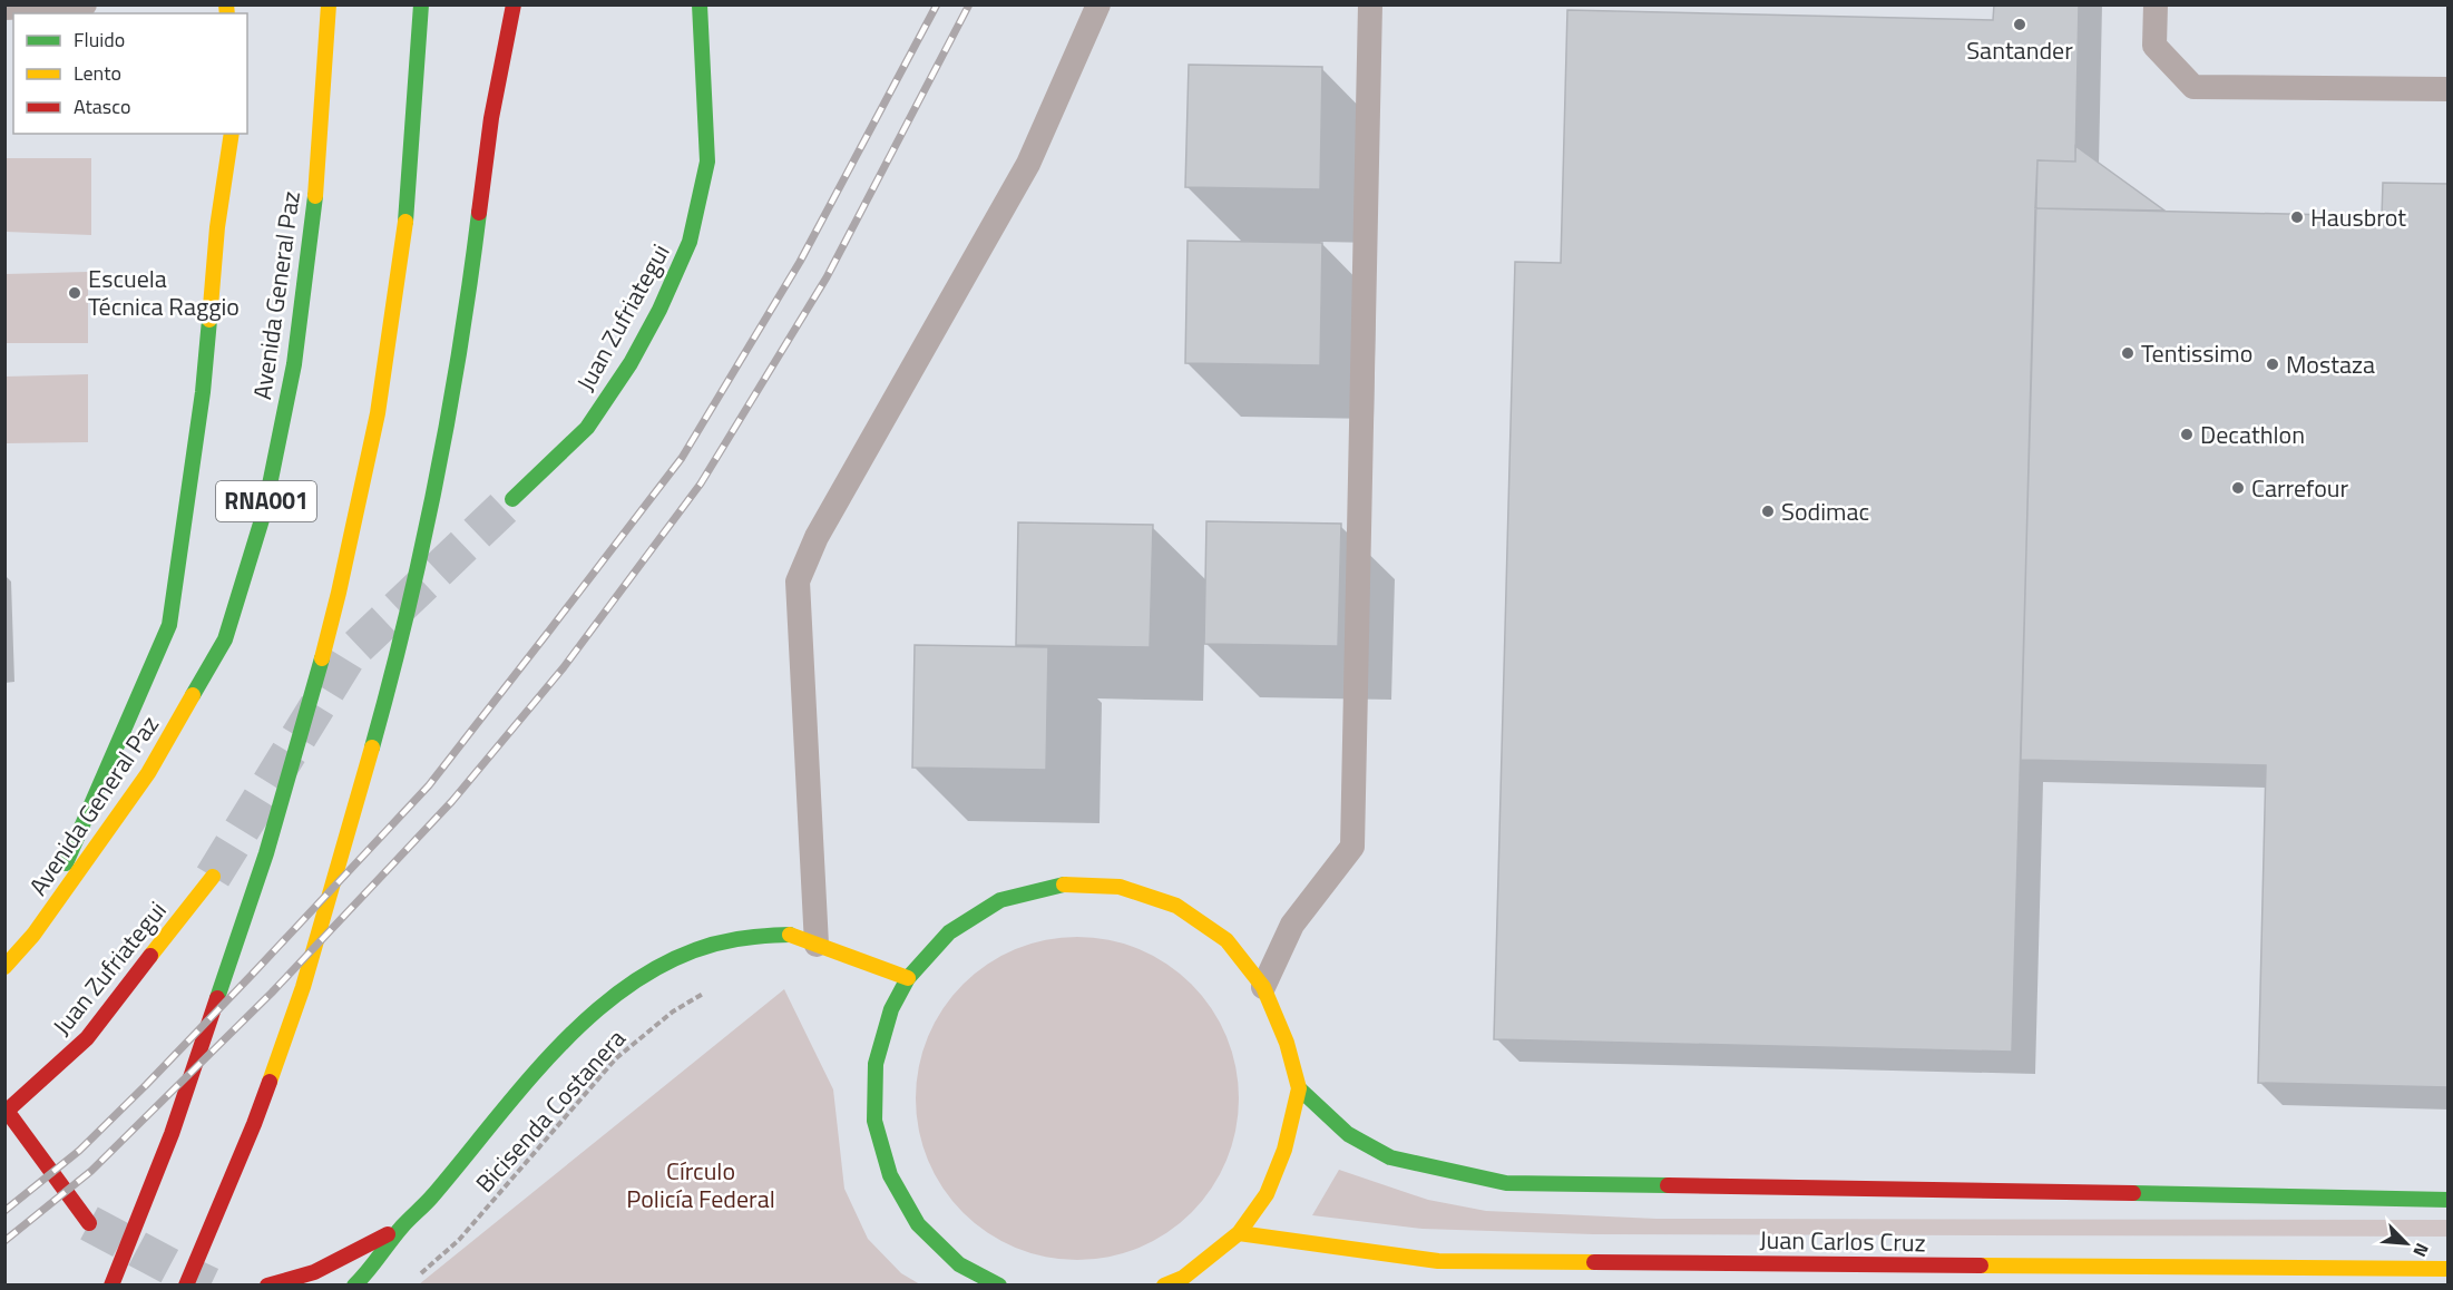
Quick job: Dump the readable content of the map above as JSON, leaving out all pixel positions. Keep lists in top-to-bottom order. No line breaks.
{"streets":{"main road":["Avenida General Paz","Juan Zufriategui","RNA001","Juan Carlos Cruz"],"path":["Bicisenda Costanera"]},"parks":["Círculo Policía Federal"],"places":["Santander","Hausbrot","Escuela Técnica Raggio","Tentissimo","Mostaza","Decathlon","Carrefour","Sodimac"],"legend":["Fluido","Lento","Atasco"],"north":"bottom right"}
